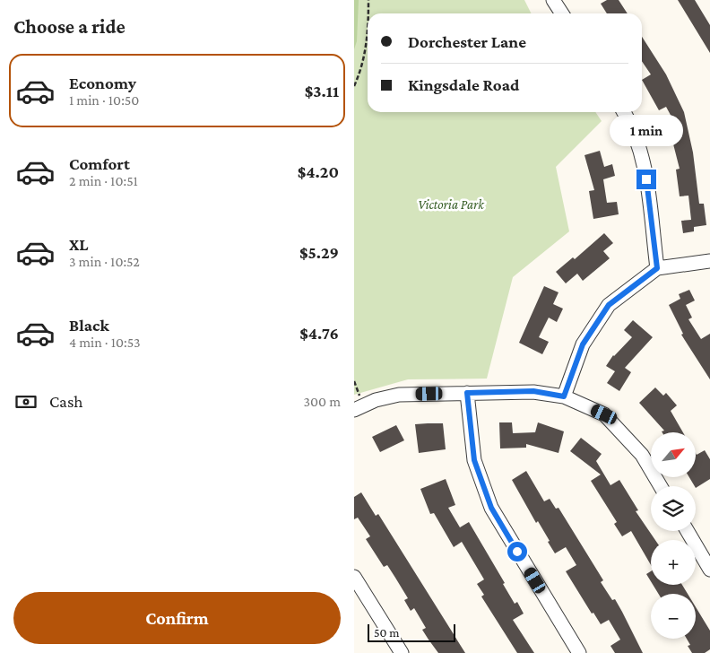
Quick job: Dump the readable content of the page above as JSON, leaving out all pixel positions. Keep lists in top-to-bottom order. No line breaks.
{"parks":["Victoria Park"],"scale_bar":"50 m","north":"top right","page":{"heading":"Choose a ride","banner":["Dorchester Lane","Kingsdale Road"],"list":[{"name":"Economy","note":"1 min · 10:50","value":"$3.11"},{"name":"Comfort","note":"2 min · 10:51","value":"$4.20"},{"name":"XL","note":"3 min · 10:52","value":"$5.29"},{"name":"Black","note":"4 min · 10:53","value":"$4.76"}],"bubble":"1 min","pay":["Cash","300 m"],"map_buttons":["+","−"],"buttons":"Confirm","scale":"50 m"}}
